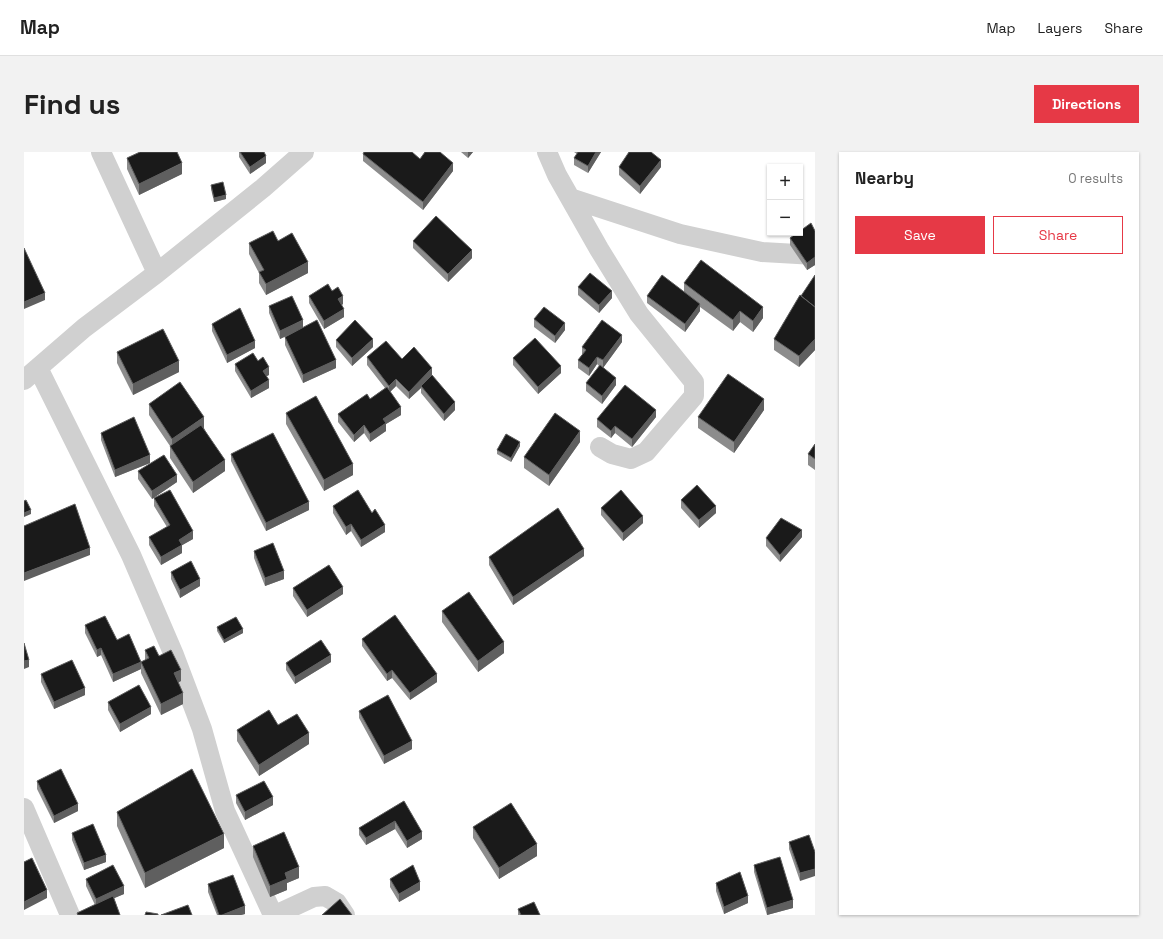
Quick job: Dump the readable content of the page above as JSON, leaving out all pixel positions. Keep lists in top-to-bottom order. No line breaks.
{"page":{"header":"Map","nav":["Map","Layers","Share"],"buttons":["Directions",["Save","Share"]],"title":"Find us","heading":["Nearby","0 results"],"map_buttons":["+","−"]}}
